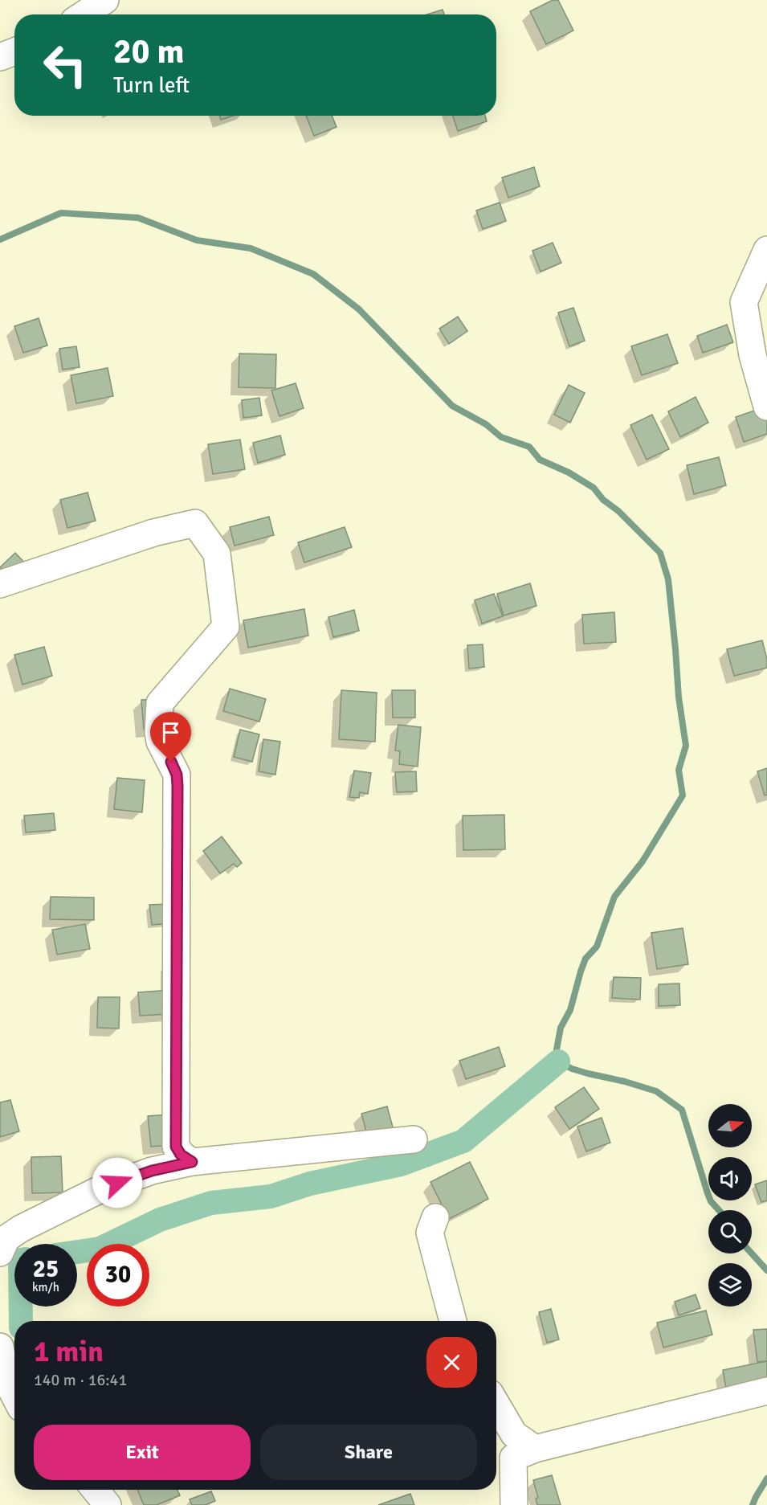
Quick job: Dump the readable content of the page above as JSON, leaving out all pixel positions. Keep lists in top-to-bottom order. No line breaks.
{"north":"right","page":{"turn":["20 m","Turn left"],"speed":"25 km/h","limit":"30","heading":["1 min","140 m · 16:41"],"buttons":["Exit","Share"]}}
